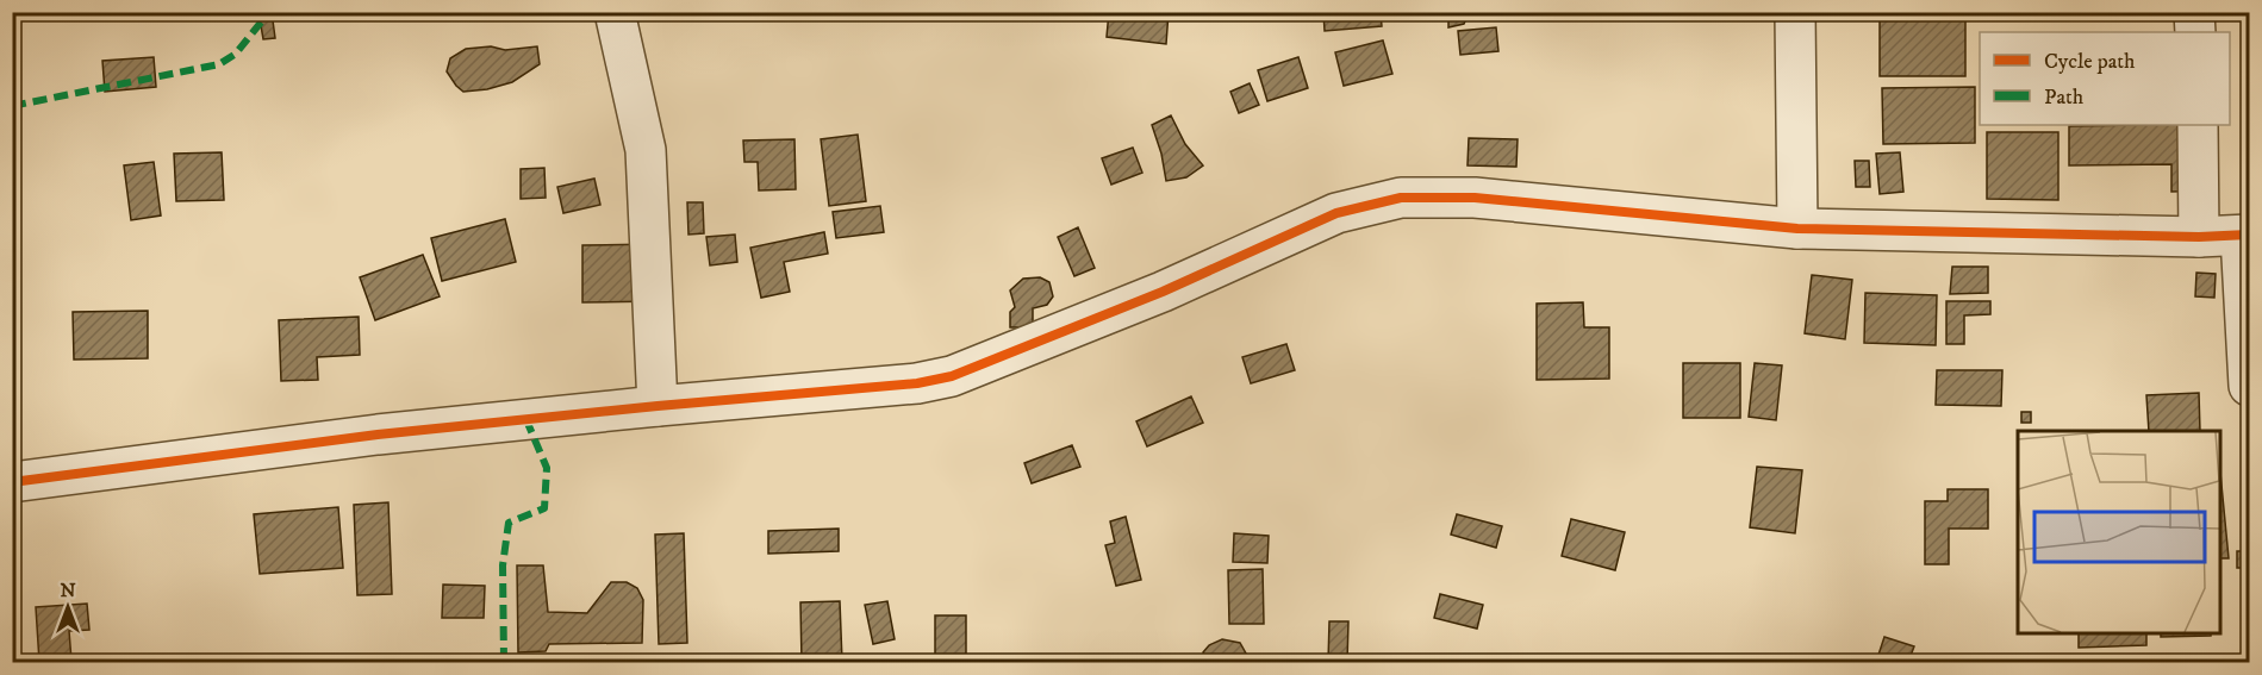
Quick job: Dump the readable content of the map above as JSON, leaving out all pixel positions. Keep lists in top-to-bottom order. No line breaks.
{"legend":["Cycle path","Path"],"north":"top"}
